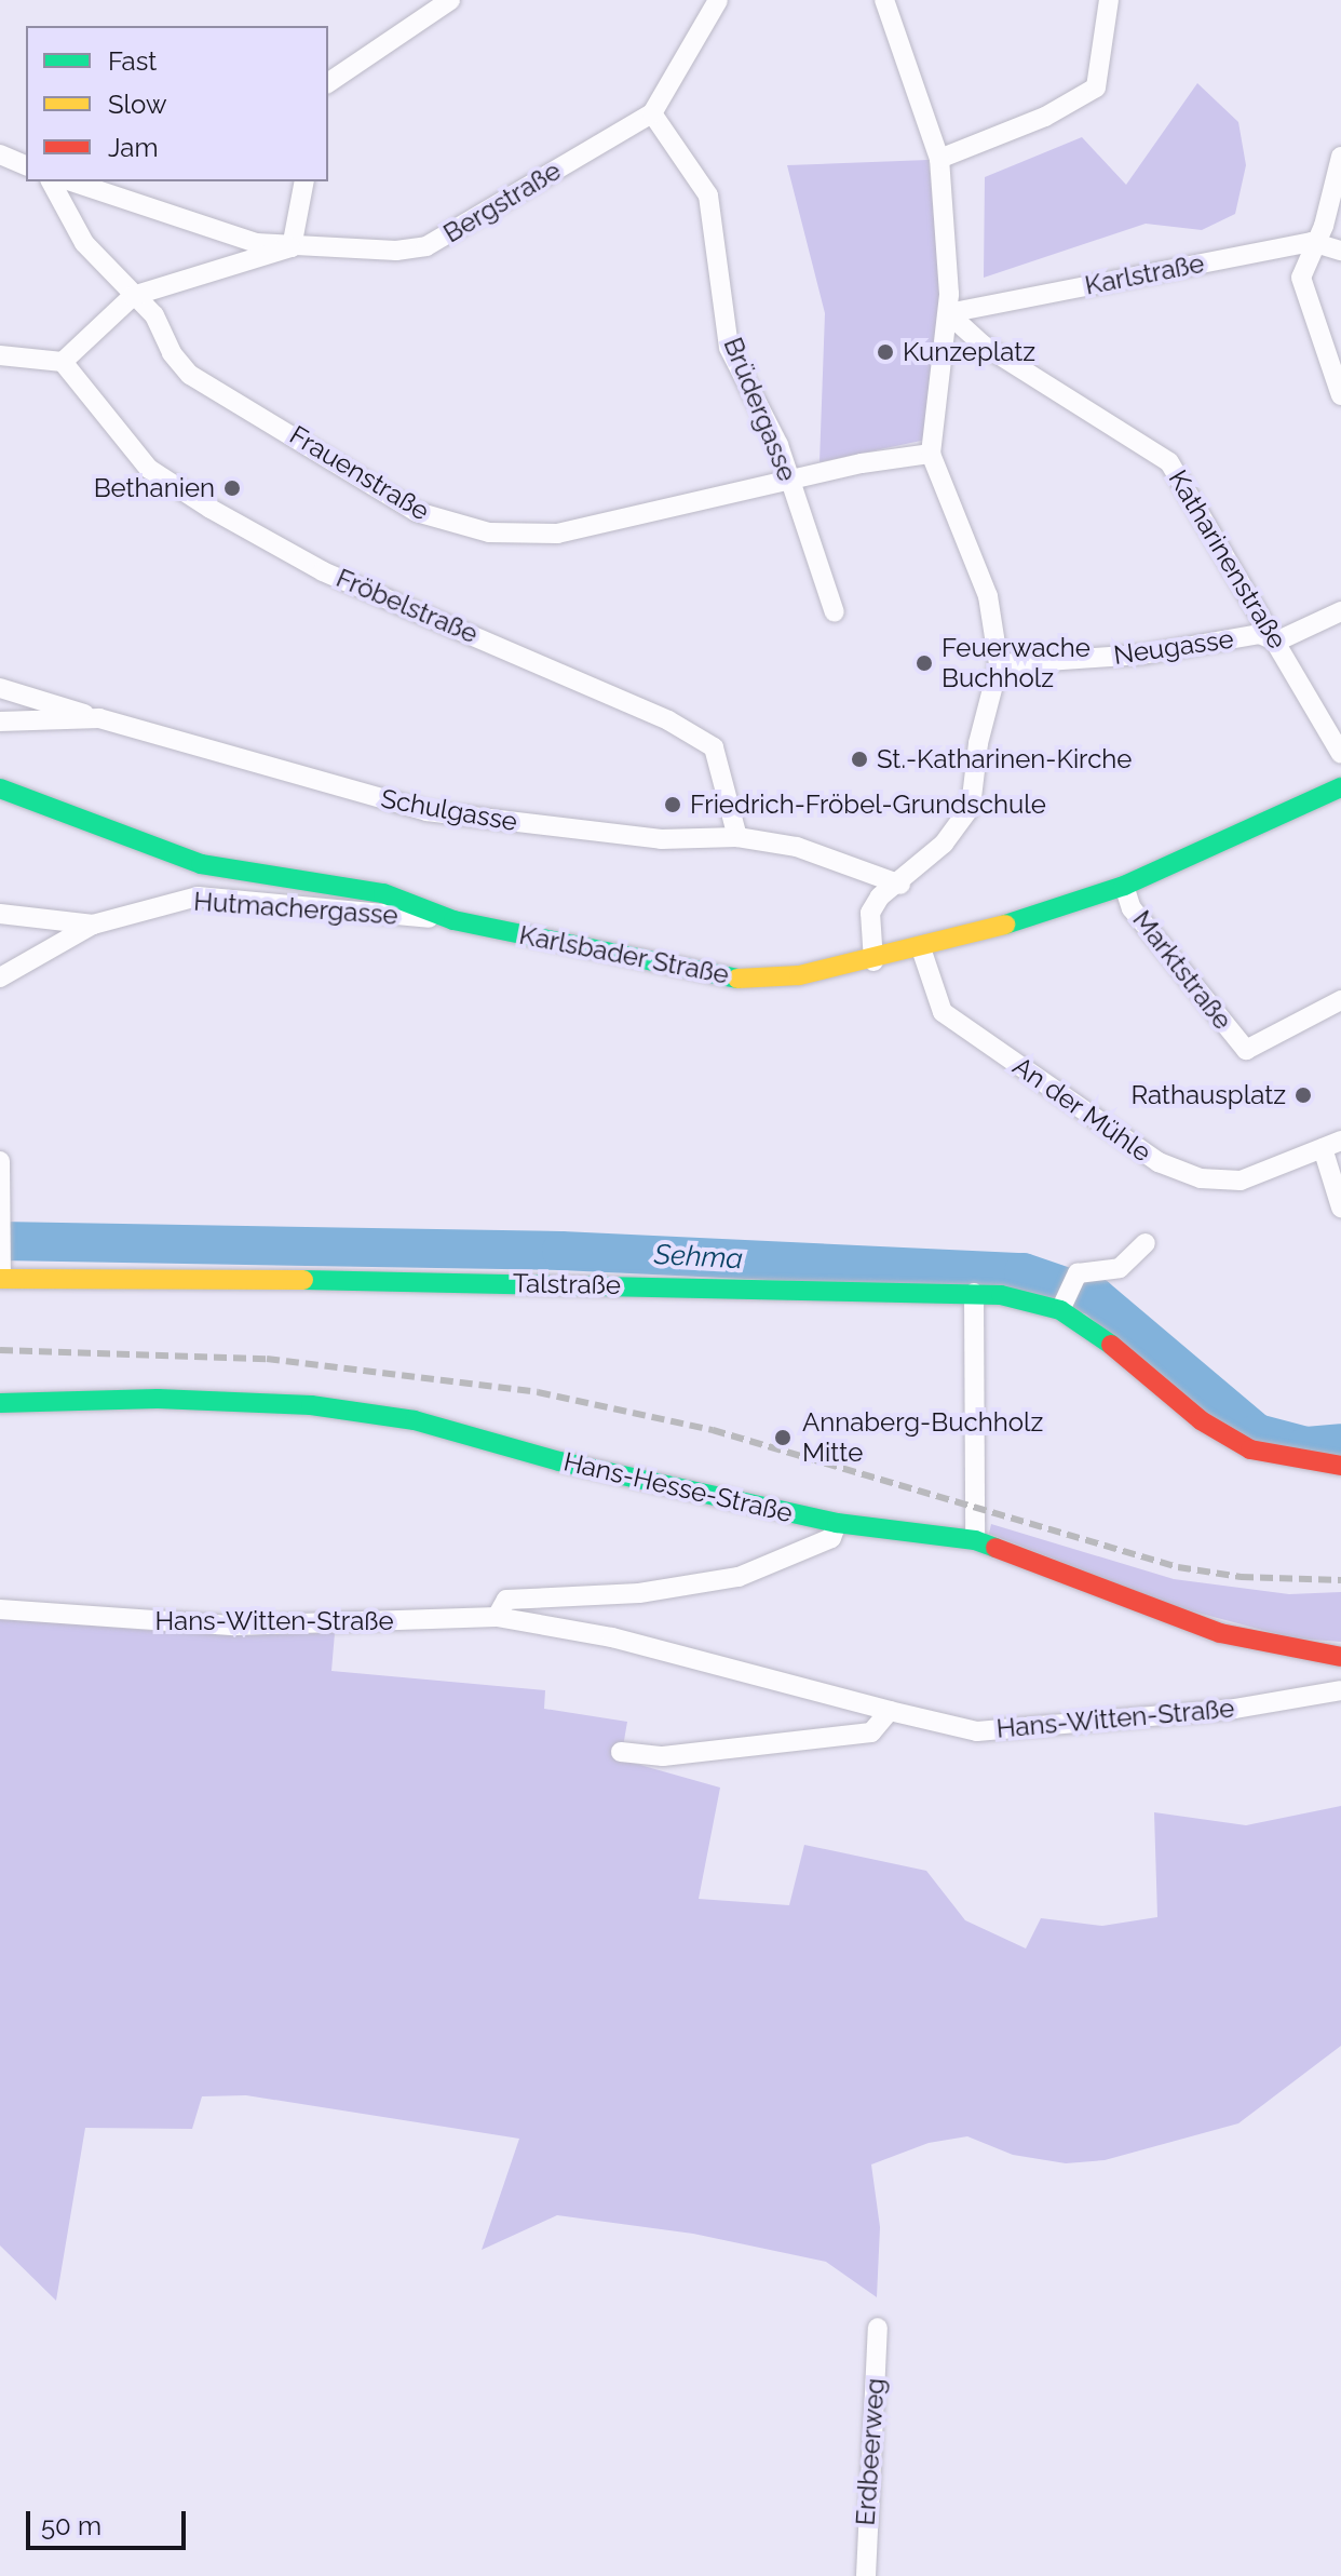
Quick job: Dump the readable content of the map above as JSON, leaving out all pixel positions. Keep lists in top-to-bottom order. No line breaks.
{"streets":{"street":["Bergstraße","Karlstraße","Brüdergasse","Frauenstraße","Katharinenstraße","Fröbelstraße","Neugasse","Schulgasse","Hutmachergasse","Karlsbader Straße","Marktstraße","An der Mühle","Talstraße","Hans-Hesse-Straße","Hans-Witten-Straße","Erdbeerweg"]},"crossings":[["Bergstraße","Brüdergasse"],["Karlstraße","Katharinenstraße"],["Brüdergasse","Frauenstraße"],["Katharinenstraße","Neugasse"],["Fröbelstraße","Schulgasse"],["Hutmachergasse","Karlsbader Straße"],["Karlsbader Straße","Marktstraße"],["Karlsbader Straße","An der Mühle"],["Hans-Hesse-Straße","Hans-Witten-Straße"]],"water":["Sehma"],"places":["Kunzeplatz","Bethanien","Feuerwache Buchholz","St.-Katharinen-Kirche","Friedrich-Fröbel-Grundschule","Rathausplatz","Annaberg-Buchholz Mitte"],"legend":["Fast","Slow","Jam"],"scale_bar":"50 m"}
